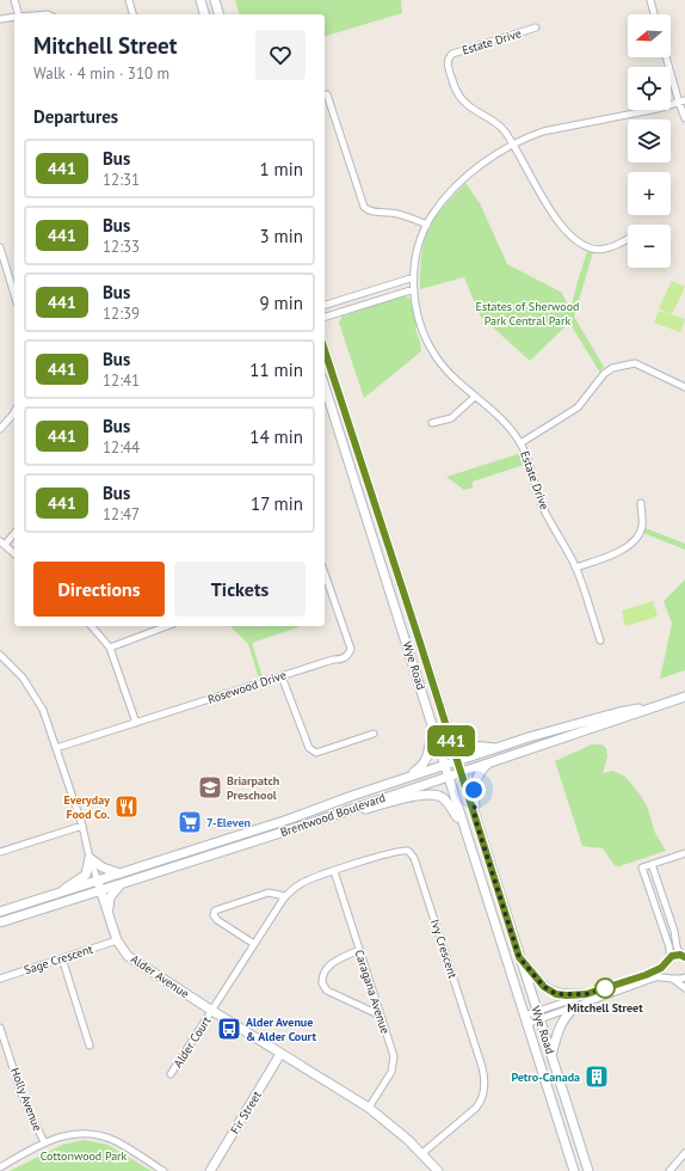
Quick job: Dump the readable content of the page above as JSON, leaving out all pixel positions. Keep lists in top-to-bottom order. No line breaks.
{"streets":{"main road":["Wye Road","Brentwood Boulevard","Alder Avenue","Fir Street"],"street":["Estate Drive","Rosewood Drive","Ivy Crescent","Sage Crescent","Caragana Avenue","Alder Court","Holly Avenue"]},"crossings":[["Wye Road","Brentwood Boulevard"],["Rosewood Drive","Alder Avenue"],["Brentwood Boulevard","Alder Avenue"],["Ivy Crescent","Alder Avenue"],["Ivy Crescent","Caragana Avenue"],["Ivy Crescent","Alder Court"],["Sage Crescent","Alder Avenue"],["Alder Avenue","Caragana Avenue"],["Alder Avenue","Alder Court"],["Alder Avenue","Fir Street"]],"parks":["Estates of Sherwood Park Central Park","Cottonwood Park"],"places":{"school or university":["Briarpatch Preschool"],"restaurant":["Everyday Food Co."],"supermarket":["7-Eleven"],"other":["Mitchell Street"],"bus stop":["Alder Avenue & Alder Court"],"building":["Petro-Canada"]},"lines":["bus line 441"],"north":"left","page":{"on_map":"441","map_buttons":["+","−"],"heading":[["Mitchell Street","Walk · 4 min · 310 m"],"Departures"],"list":[{"mark":"441","name":"Bus","note":"12:31","value":"1 min"},{"mark":"441","name":"Bus","note":"12:33","value":"3 min"},{"mark":"441","name":"Bus","note":"12:39","value":"9 min"},{"mark":"441","name":"Bus","note":"12:41","value":"11 min"},{"mark":"441","name":"Bus","note":"12:44","value":"14 min"},{"mark":"441","name":"Bus","note":"12:47","value":"17 min"}],"buttons":["Directions","Tickets"]}}
